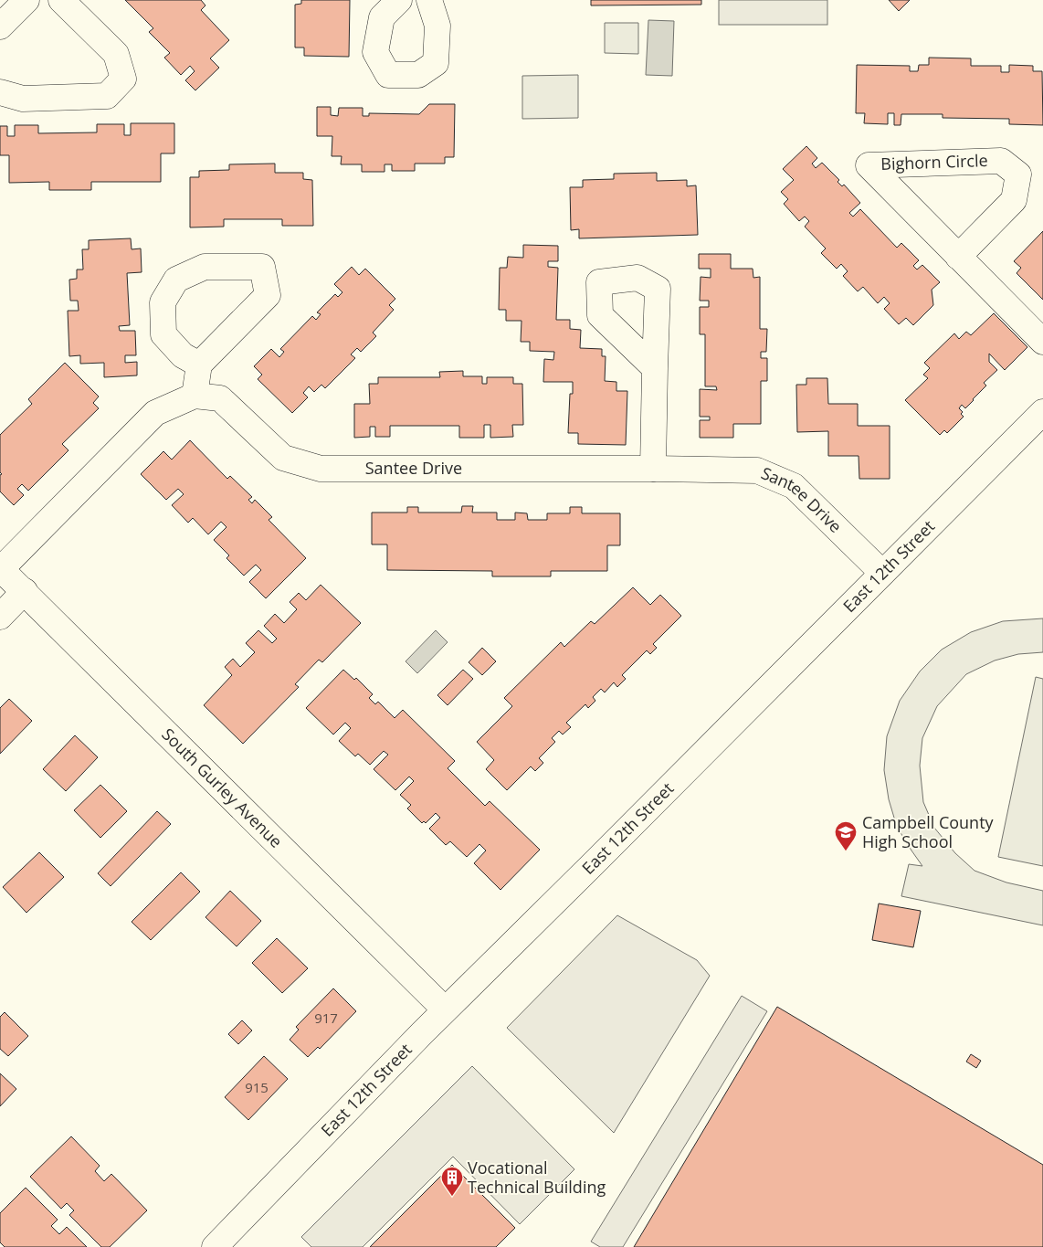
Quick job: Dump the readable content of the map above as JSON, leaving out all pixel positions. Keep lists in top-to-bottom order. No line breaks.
{"streets":{"street":["Bighorn Circle","Santee Drive","East 12th Street","South Gurley Avenue"]},"crossings":[["Santee Drive","East 12th Street"],["Santee Drive","South Gurley Avenue"],["East 12th Street","South Gurley Avenue"]],"places":{"school or university":["Campbell County High School"],"building":["Vocational Technical Building"]},"house_numbers":["917","915"]}
